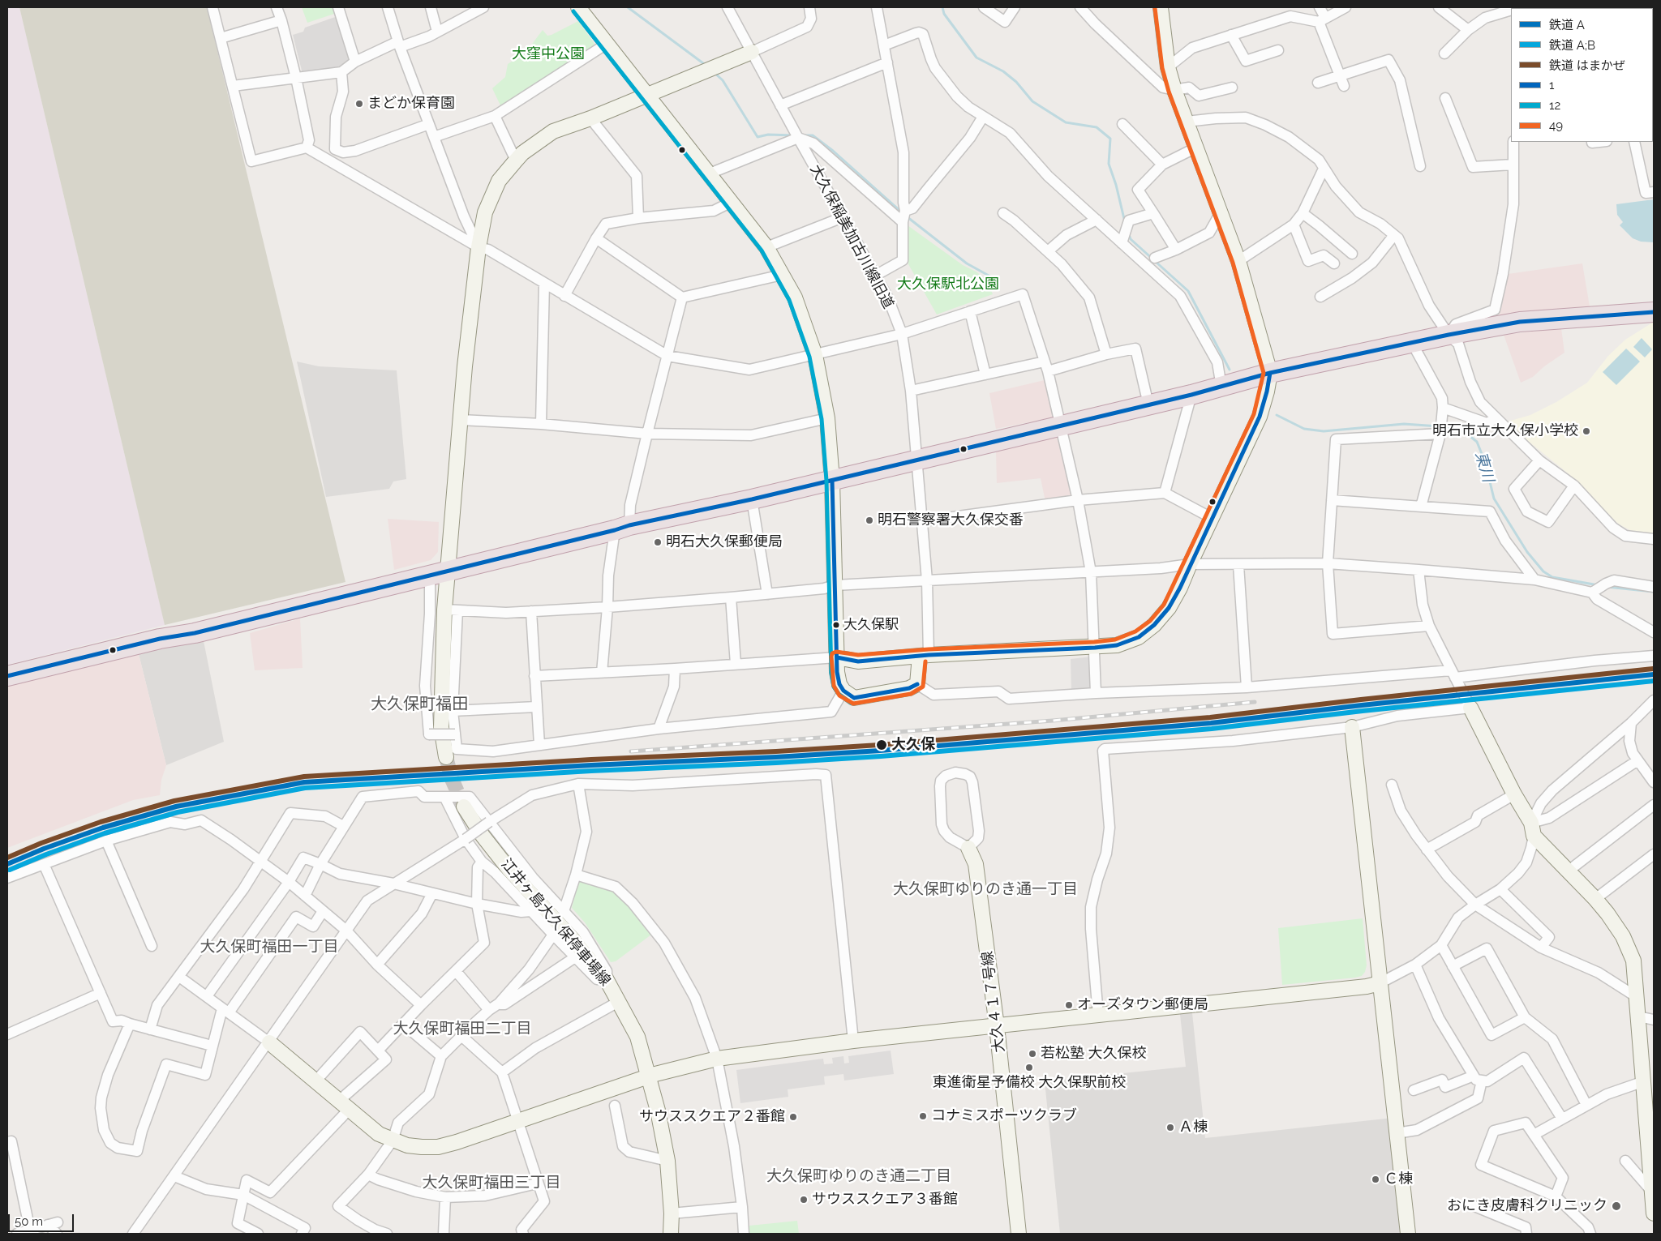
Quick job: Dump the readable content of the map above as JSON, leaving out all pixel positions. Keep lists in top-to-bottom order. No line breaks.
{"streets":{"street":["大久保稲美加古川線旧道","江井ヶ島大久保停車場線","大久４１７号線"]},"districts":["大久保町福田","大久保町ゆりのき通一丁目","大久保町福田一丁目","大久保町福田二丁目","大久保町ゆりのき通二丁目","大久保町福田三丁目"],"water":["東川"],"parks":["大窪中公園","大久保駅北公園"],"places":["まどか保育園","明石市立大久保小学校","明石警察署大久保交番","明石大久保郵便局","大久保駅","大久保","オーズタウン郵便局","若松塾 大久保校","東進衛星予備校 大久保駅前校","コナミスポーツクラブ","サウススクエア２番館","Ａ棟","Ｃ棟","サウススクエア３番館","おにき皮膚科クリニック"],"lines":["transit line 49","transit line 12","transit line 1","rail line はまかぜ","rail line A","rail line A;B"],"legend":["鉄道 A","鉄道 A;B","鉄道 はまかぜ","1","12","49"],"scale_bar":"50 m"}
